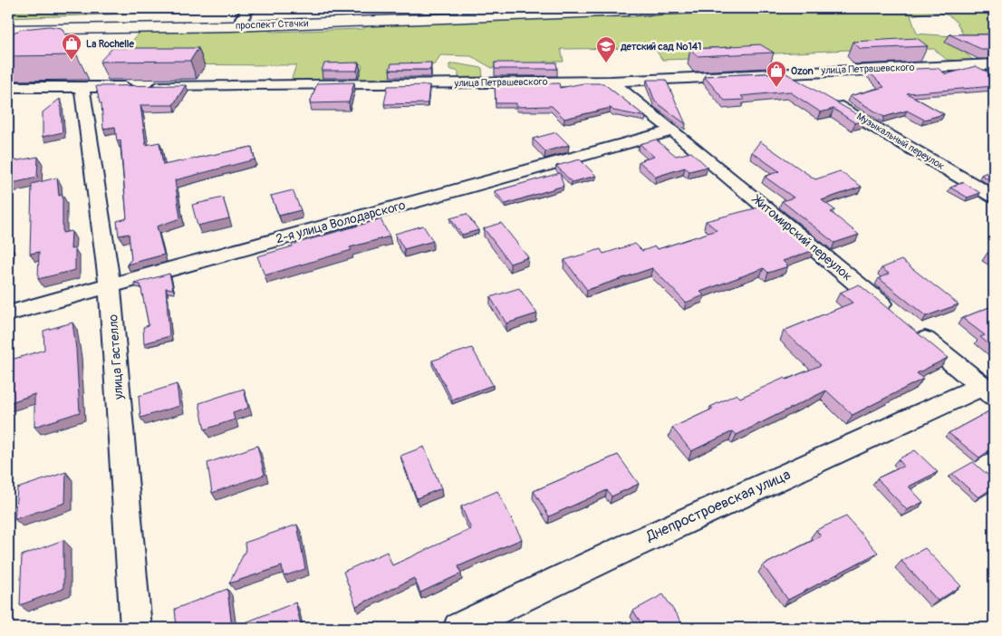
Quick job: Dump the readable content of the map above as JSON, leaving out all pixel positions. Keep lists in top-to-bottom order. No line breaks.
{"streets":{"main road":["проспект Стачки"],"street":["улица Петрашевского","Музыкальный переулок","2-я улица Володарского","Житомирский переулок","улица Гастелло","Днепростроевская улица"]},"crossings":[["улица Петрашевского","Житомирский переулок"],["улица Петрашевского","улица Гастелло"],["2-я улица Володарского","Житомирский переулок"],["2-я улица Володарского","улица Гастелло"]],"places":{"shop":["La Rochelle","Ozon"],"school or university":["детский сад №141"]}}
